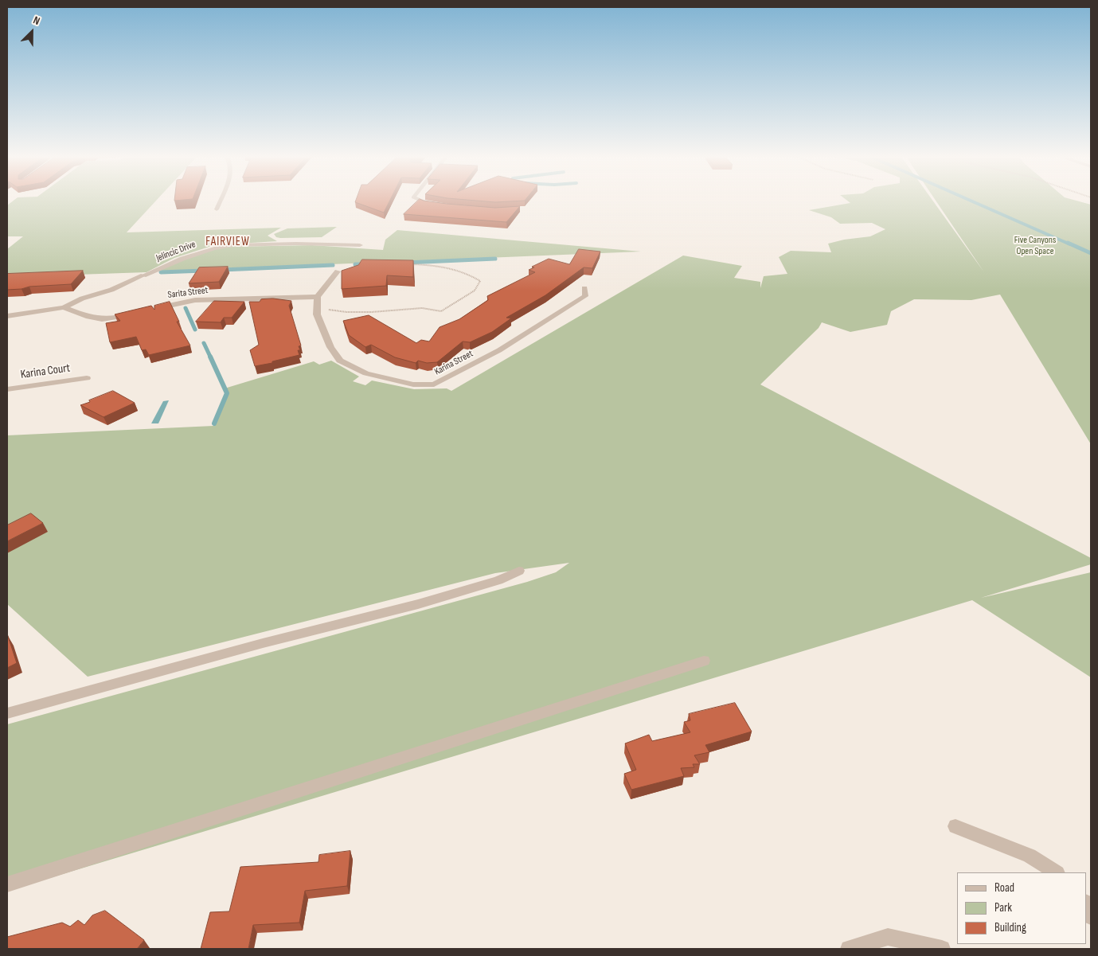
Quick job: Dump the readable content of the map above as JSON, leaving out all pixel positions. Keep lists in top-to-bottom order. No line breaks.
{"streets":{"street":["Jelincic Drive","Sarita Street","Karina Street","Karina Court"]},"crossings":[["Sarita Street","Karina Street"]],"districts":["FAIRVIEW"],"parks":["Five Canyons Open Space"],"legend":["Road","Park","Building"],"north":"top right"}
